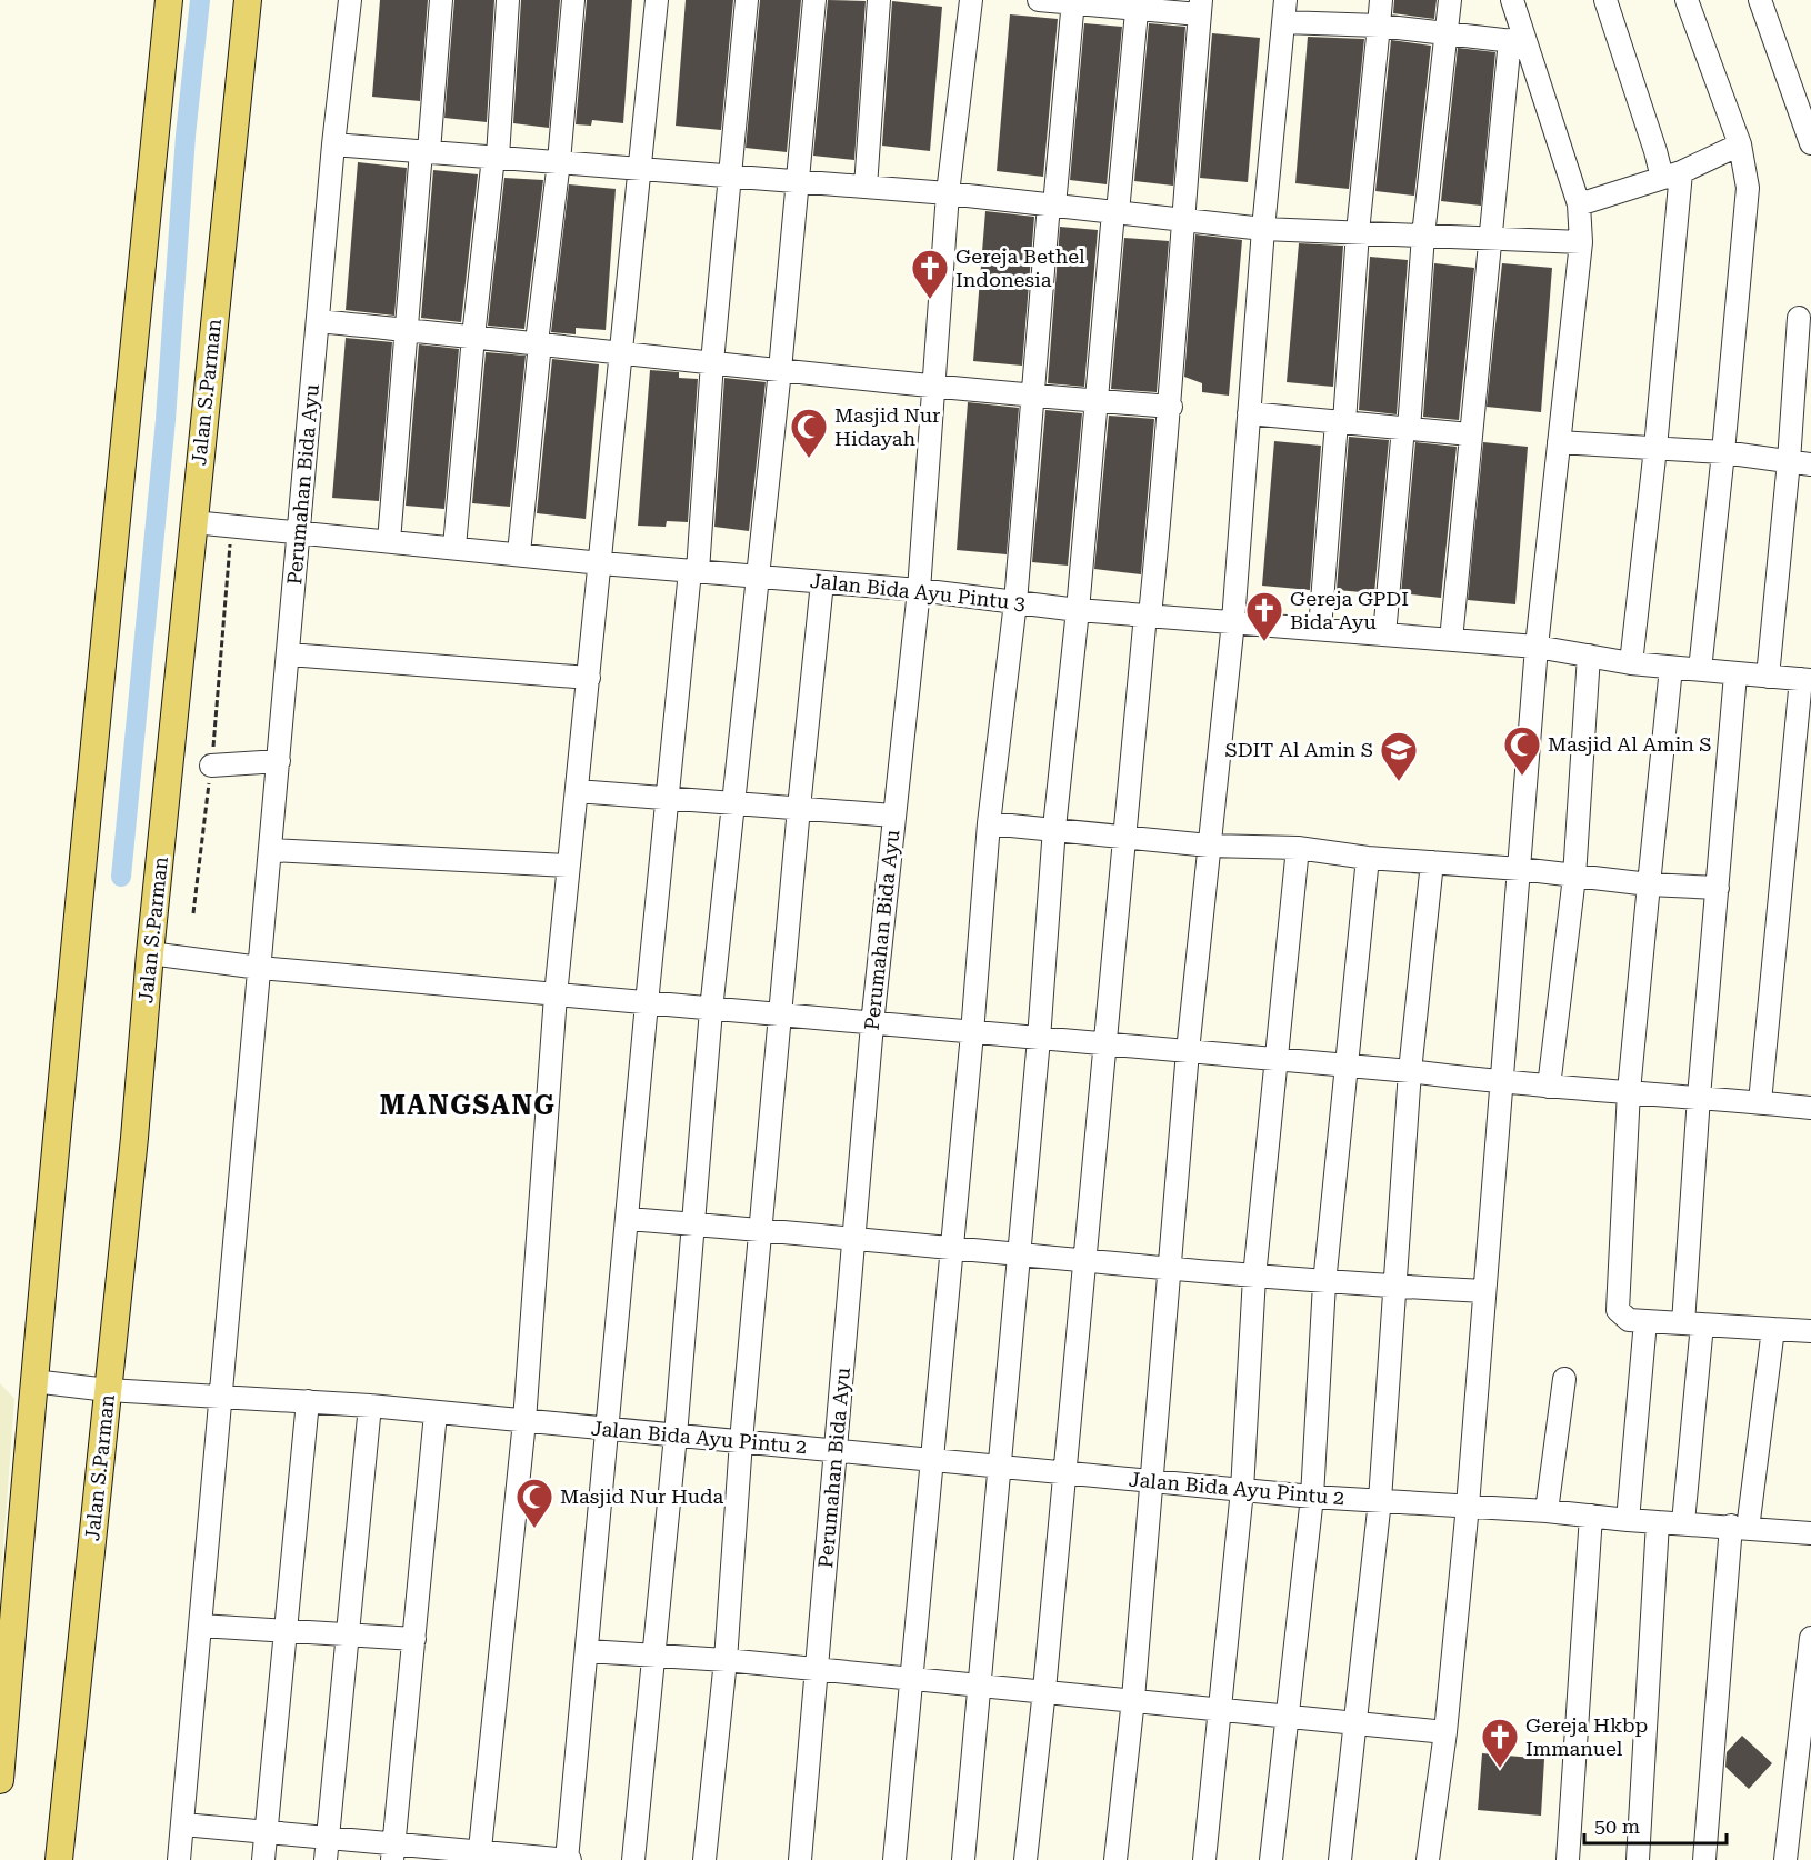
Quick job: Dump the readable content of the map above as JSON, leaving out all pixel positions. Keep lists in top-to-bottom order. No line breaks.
{"streets":{"main road":["Jalan S.Parman"],"street":["Perumahan Bida Ayu","Jalan Bida Ayu Pintu 3","Jalan Bida Ayu Pintu 2"]},"crossings":[["Jalan S.Parman","Jalan Bida Ayu Pintu 3"],["Jalan S.Parman","Jalan Bida Ayu Pintu 2"],["Perumahan Bida Ayu","Jalan Bida Ayu Pintu 3"],["Perumahan Bida Ayu","Jalan Bida Ayu Pintu 2"]],"districts":["MANGSANG"],"places":{"church":["Gereja Bethel Indonesia","Gereja GPDI Bida Ayu","Gereja Hkbp Immanuel"],"mosque":["Masjid Nur Hidayah","Masjid Al Amin S","Masjid Nur Huda"],"school or university":["SDIT Al Amin S"]},"scale_bar":"50 m"}
